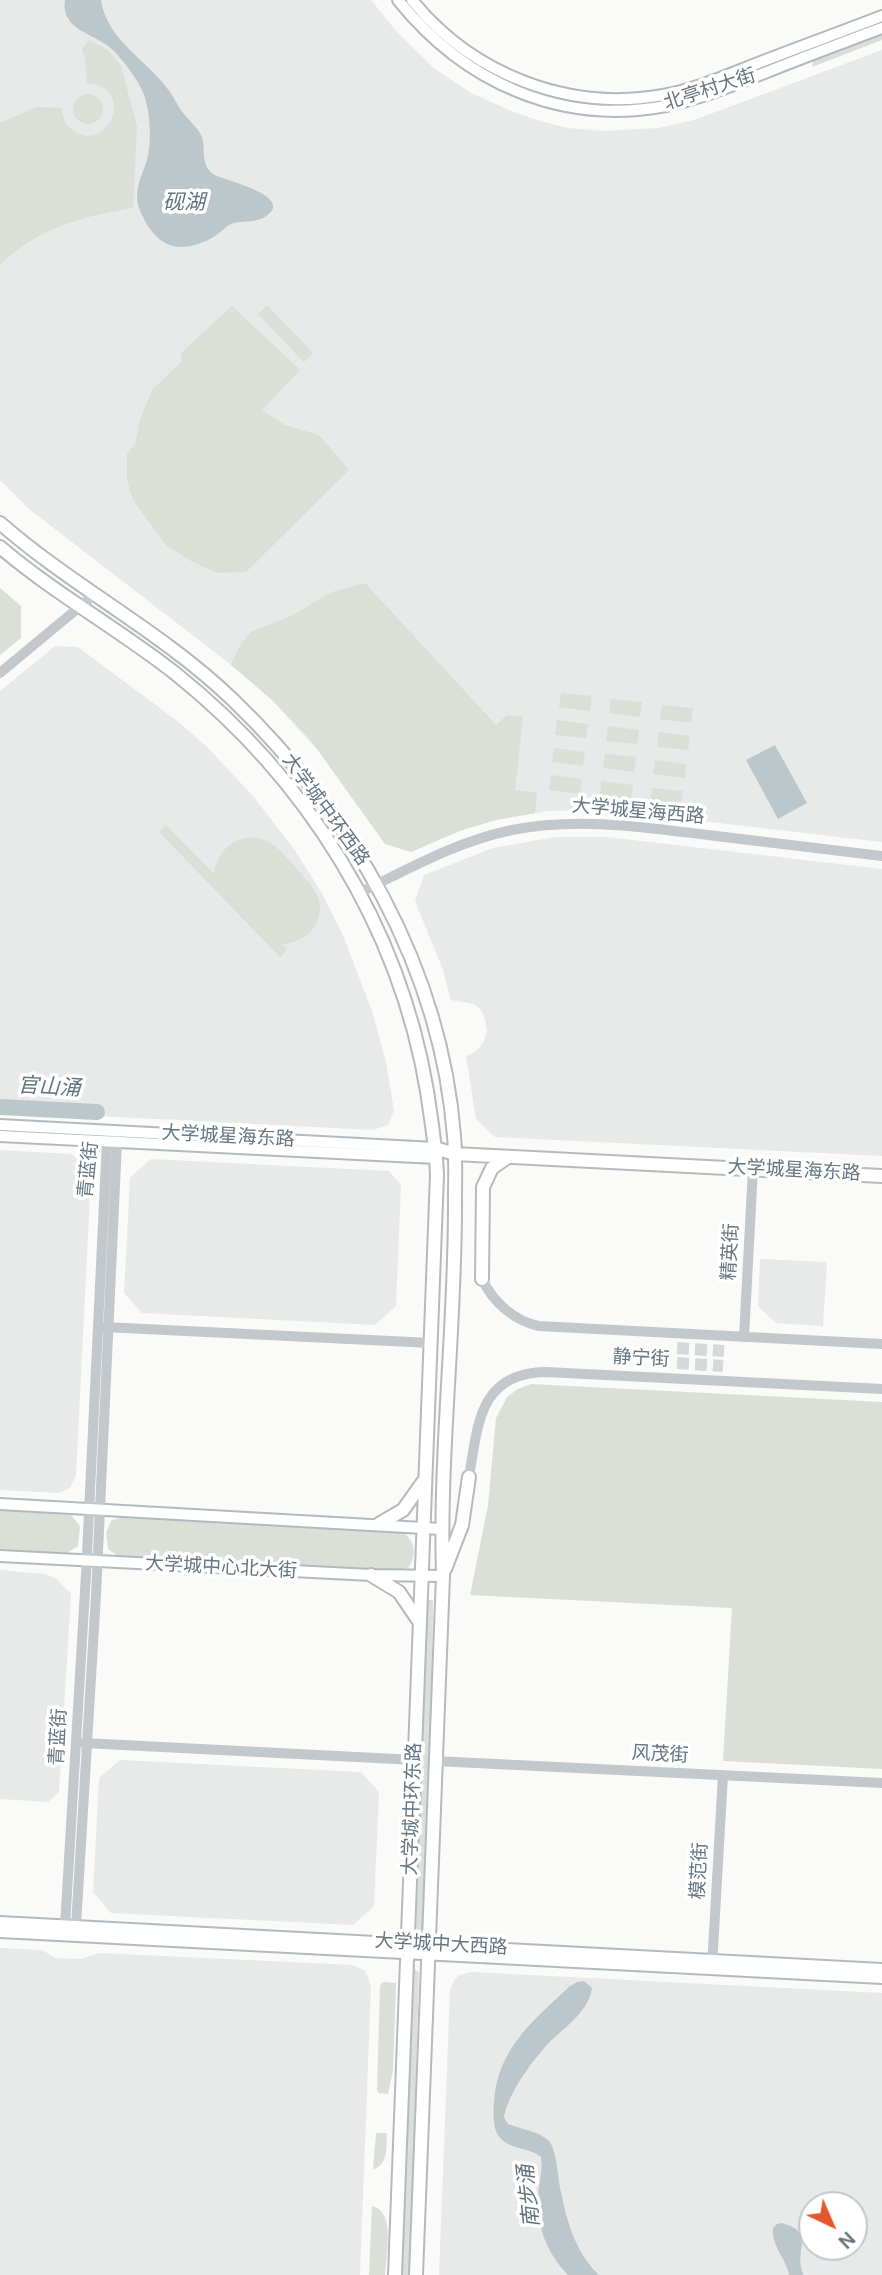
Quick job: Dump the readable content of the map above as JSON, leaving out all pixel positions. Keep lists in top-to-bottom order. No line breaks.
{"streets":{"main road":["北亭村大街","大学城中环西路","大学城星海东路","大学城中心北大街","大学城中环东路","大学城中大西路"],"street":["大学城星海西路","青蓝街","精英街","静宁街","风茂街","模范街"]},"crossings":[["大学城中环西路","大学城星海西路"],["大学城中环西路","大学城星海东路"],["大学城中环西路","大学城中环东路"],["大学城星海东路","青蓝街"],["大学城星海东路","精英街"],["青蓝街","大学城中心北大街"],["青蓝街","大学城中大西路"],["精英街","静宁街"],["大学城中心北大街","大学城中环东路"],["风茂街","大学城中环东路"],["风茂街","模范街"],["大学城中环东路","大学城中大西路"],["模范街","大学城中大西路"]],"water":["砚湖","官山涌","南步涌"],"north":"bottom right"}
